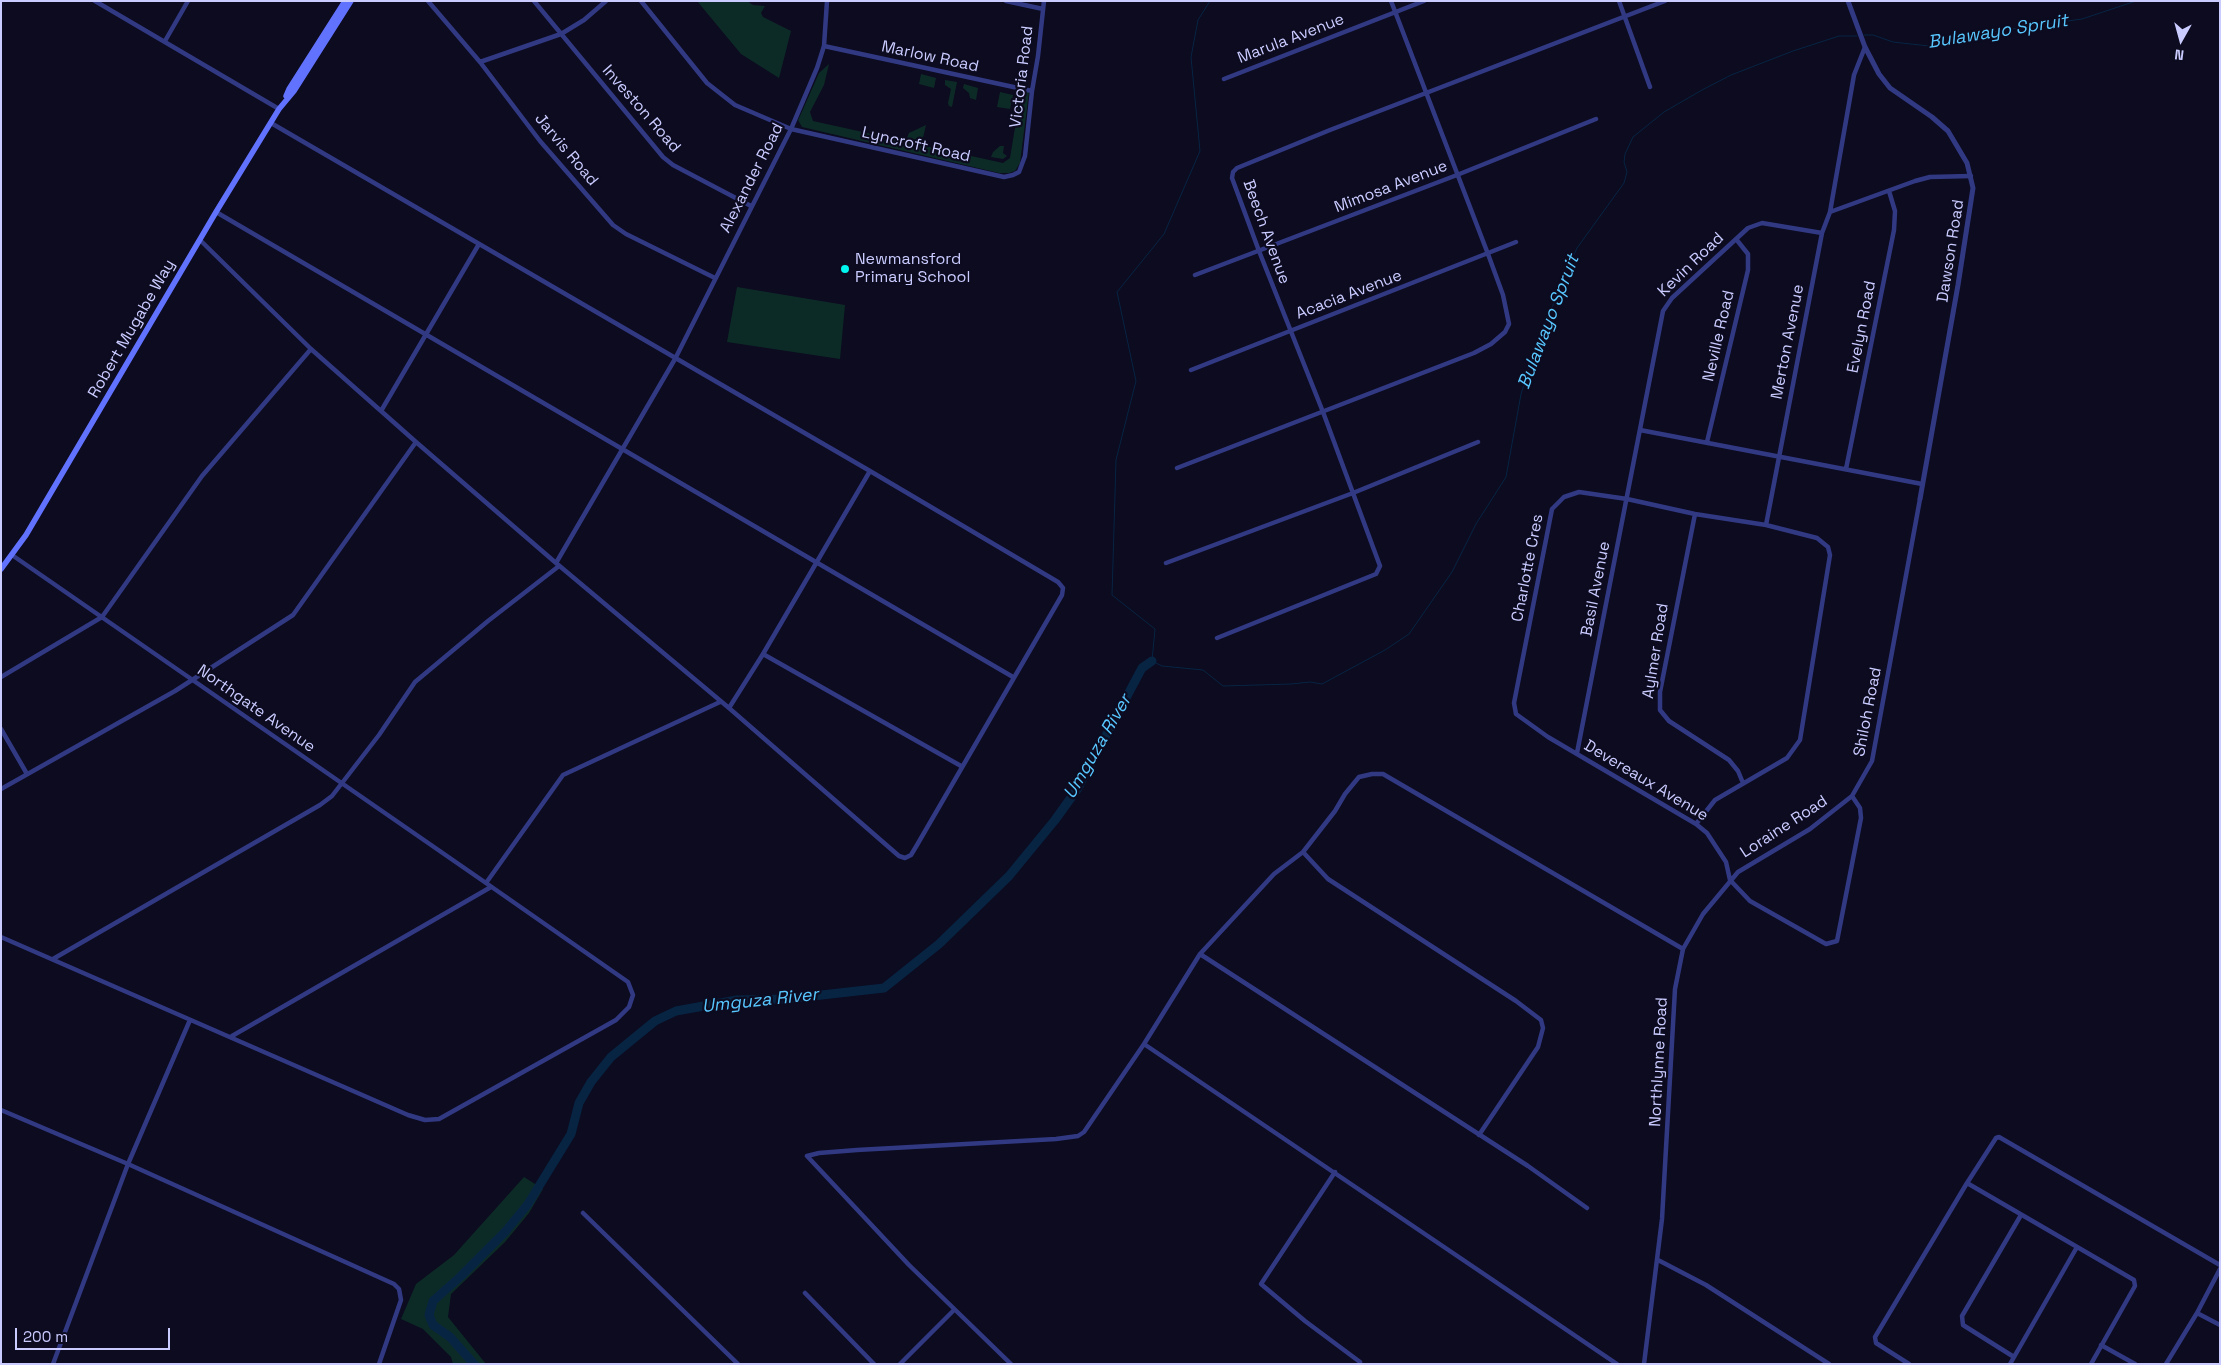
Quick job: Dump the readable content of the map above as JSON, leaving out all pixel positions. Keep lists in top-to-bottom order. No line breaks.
{"streets":{"main road":["Robert Mugabe Way"],"street":["Marula Avenue","Marlow Road","Victoria Road","Investon Road","Lyncroft Road","Jarvis Road","Alexander Road","Mimosa Avenue","Beech Avenue","Dawson Road","Kevin Road","Acacia Avenue","Evelyn Road","Neville Road","Merton Avenue","Charlotte Cres","Basil Avenue","Aylmer Road","Northgate Avenue","Shiloh Road","Devereaux Avenue","Loraine Road","Northlynne Road"]},"crossings":[["Marlow Road","Victoria Road"],["Marlow Road","Alexander Road"],["Victoria Road","Lyncroft Road"],["Investon Road","Alexander Road"],["Lyncroft Road","Alexander Road"],["Jarvis Road","Alexander Road"],["Mimosa Avenue","Beech Avenue"],["Beech Avenue","Acacia Avenue"],["Dawson Road","Merton Avenue"],["Dawson Road","Shiloh Road"],["Kevin Road","Neville Road"],["Kevin Road","Merton Avenue"],["Kevin Road","Basil Avenue"],["Robert Mugabe Way","Northgate Avenue"],["Charlotte Cres","Basil Avenue"],["Charlotte Cres","Aylmer Road"],["Charlotte Cres","Devereaux Avenue"],["Basil Avenue","Devereaux Avenue"],["Shiloh Road","Devereaux Avenue"],["Shiloh Road","Loraine Road"],["Devereaux Avenue","Loraine Road"],["Devereaux Avenue","Northlynne Road"],["Loraine Road","Northlynne Road"]],"water":["Bulawayo Spruit","Umguza River"],"places":["Newmansford Primary School"],"scale_bar":"200 m","north":"bottom"}
